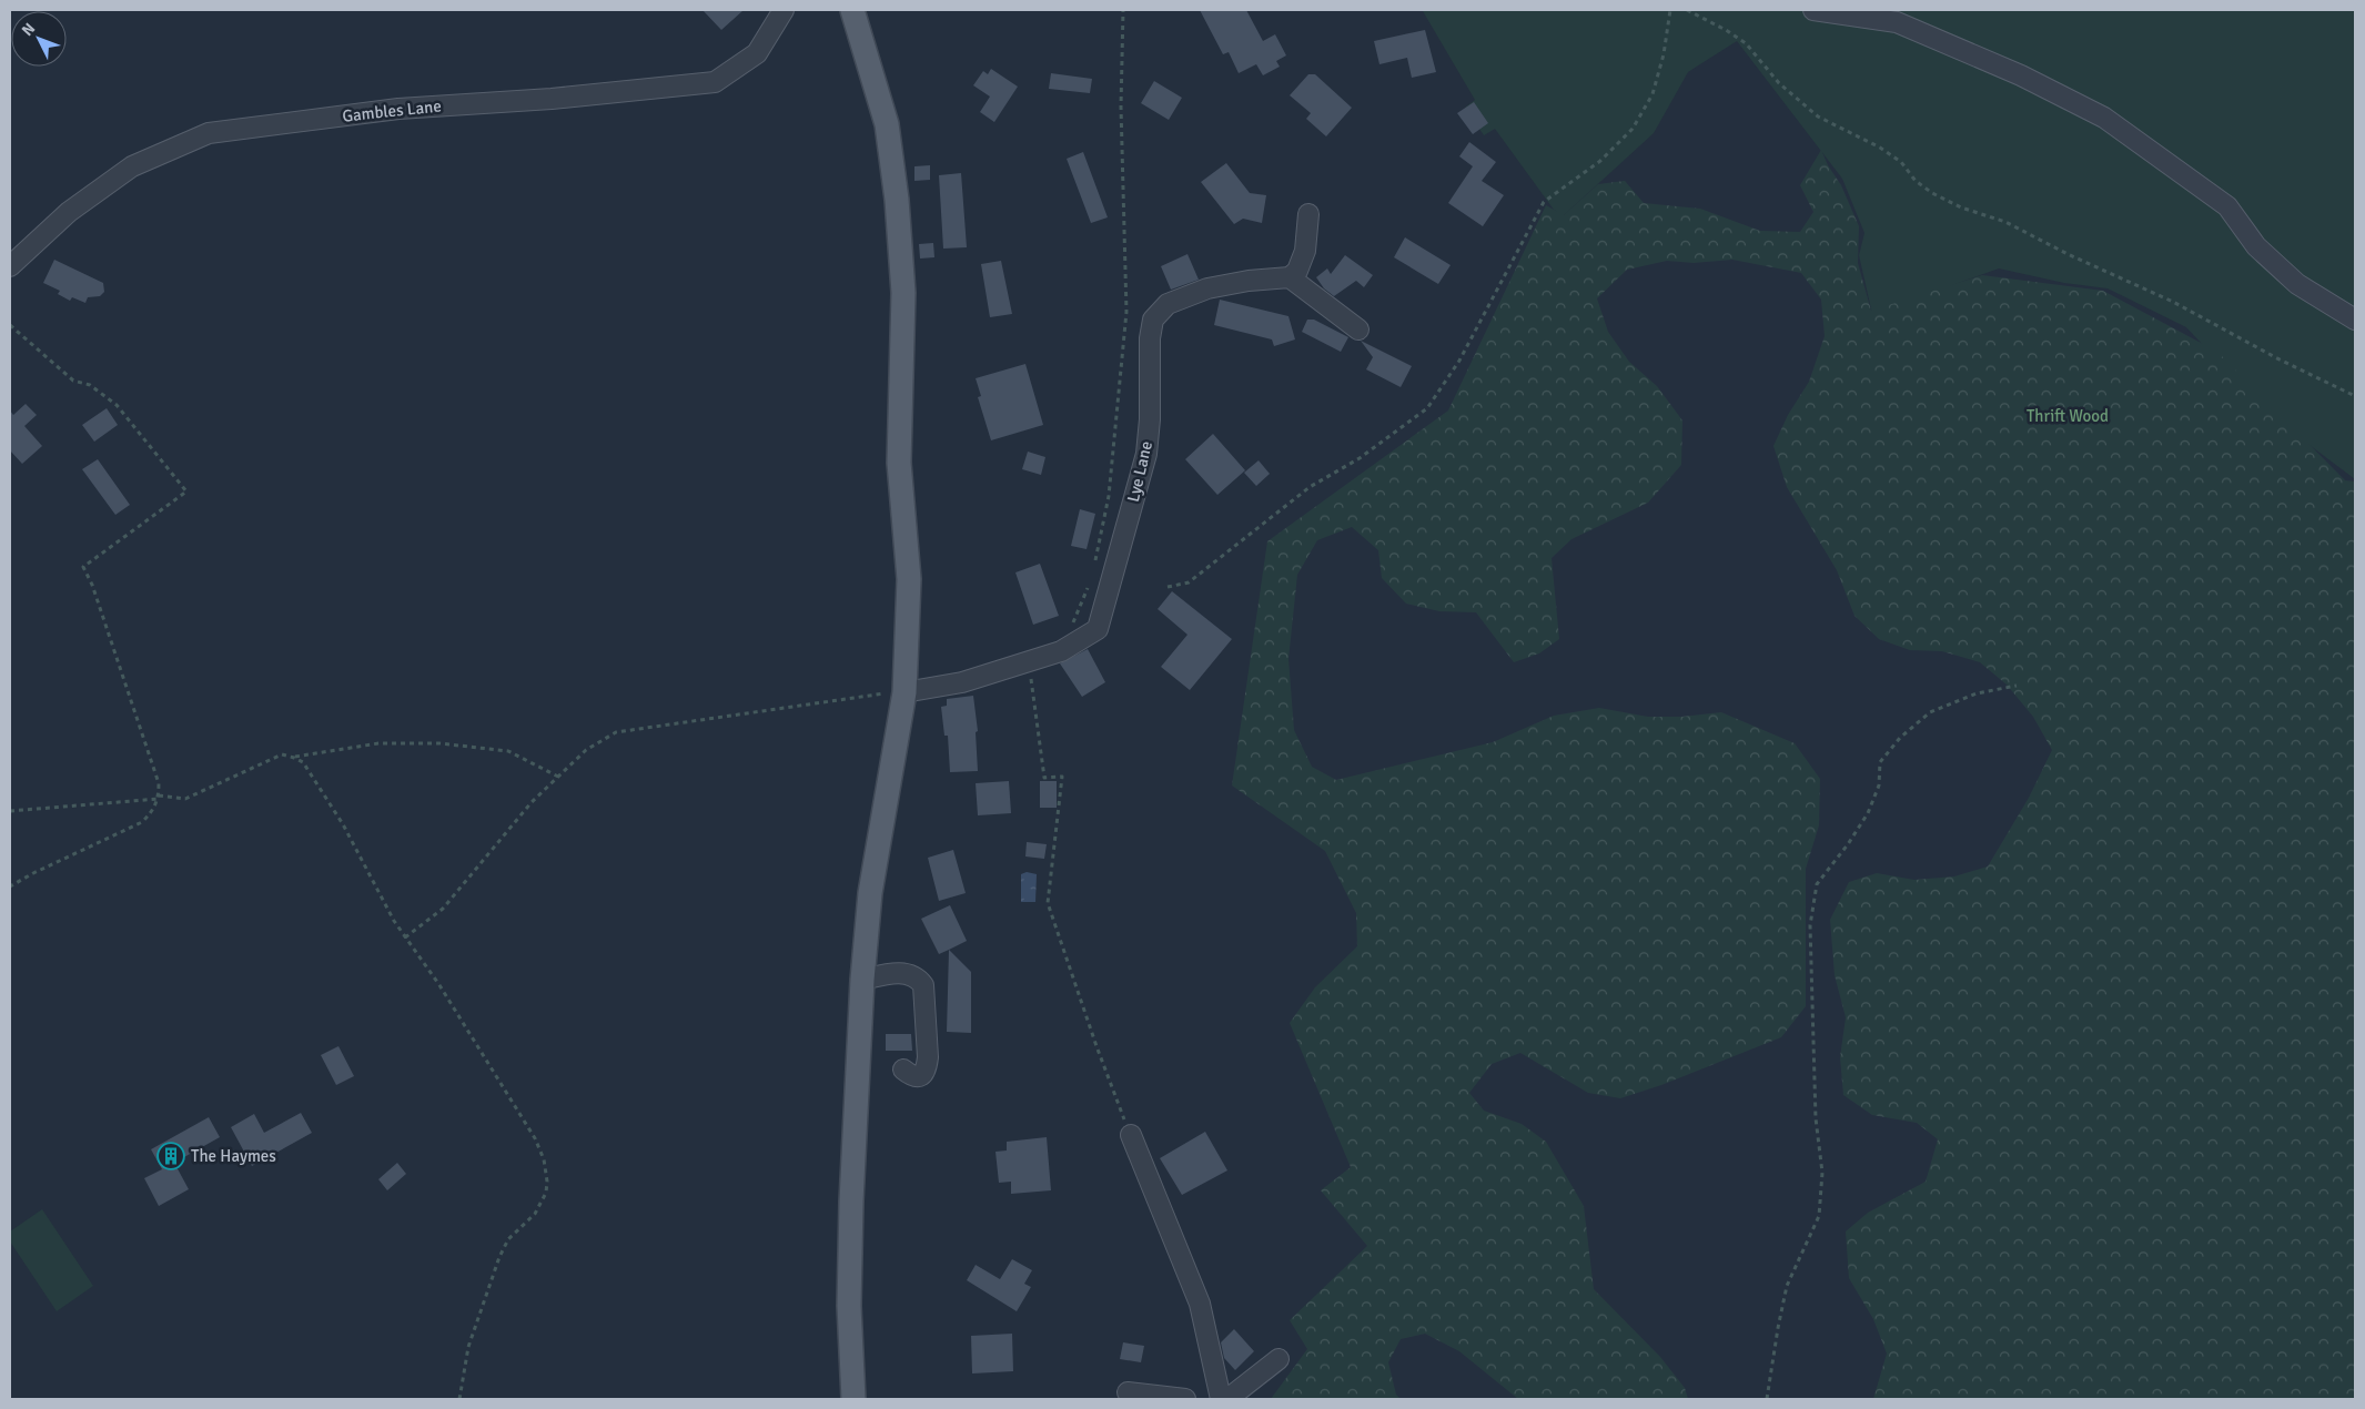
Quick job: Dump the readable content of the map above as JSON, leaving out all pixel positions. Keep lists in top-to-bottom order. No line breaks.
{"streets":{"street":["Gambles Lane","Lye Lane"]},"parks":["Thrift Wood"],"places":{"building":["The Haymes"]},"north":"top left"}
